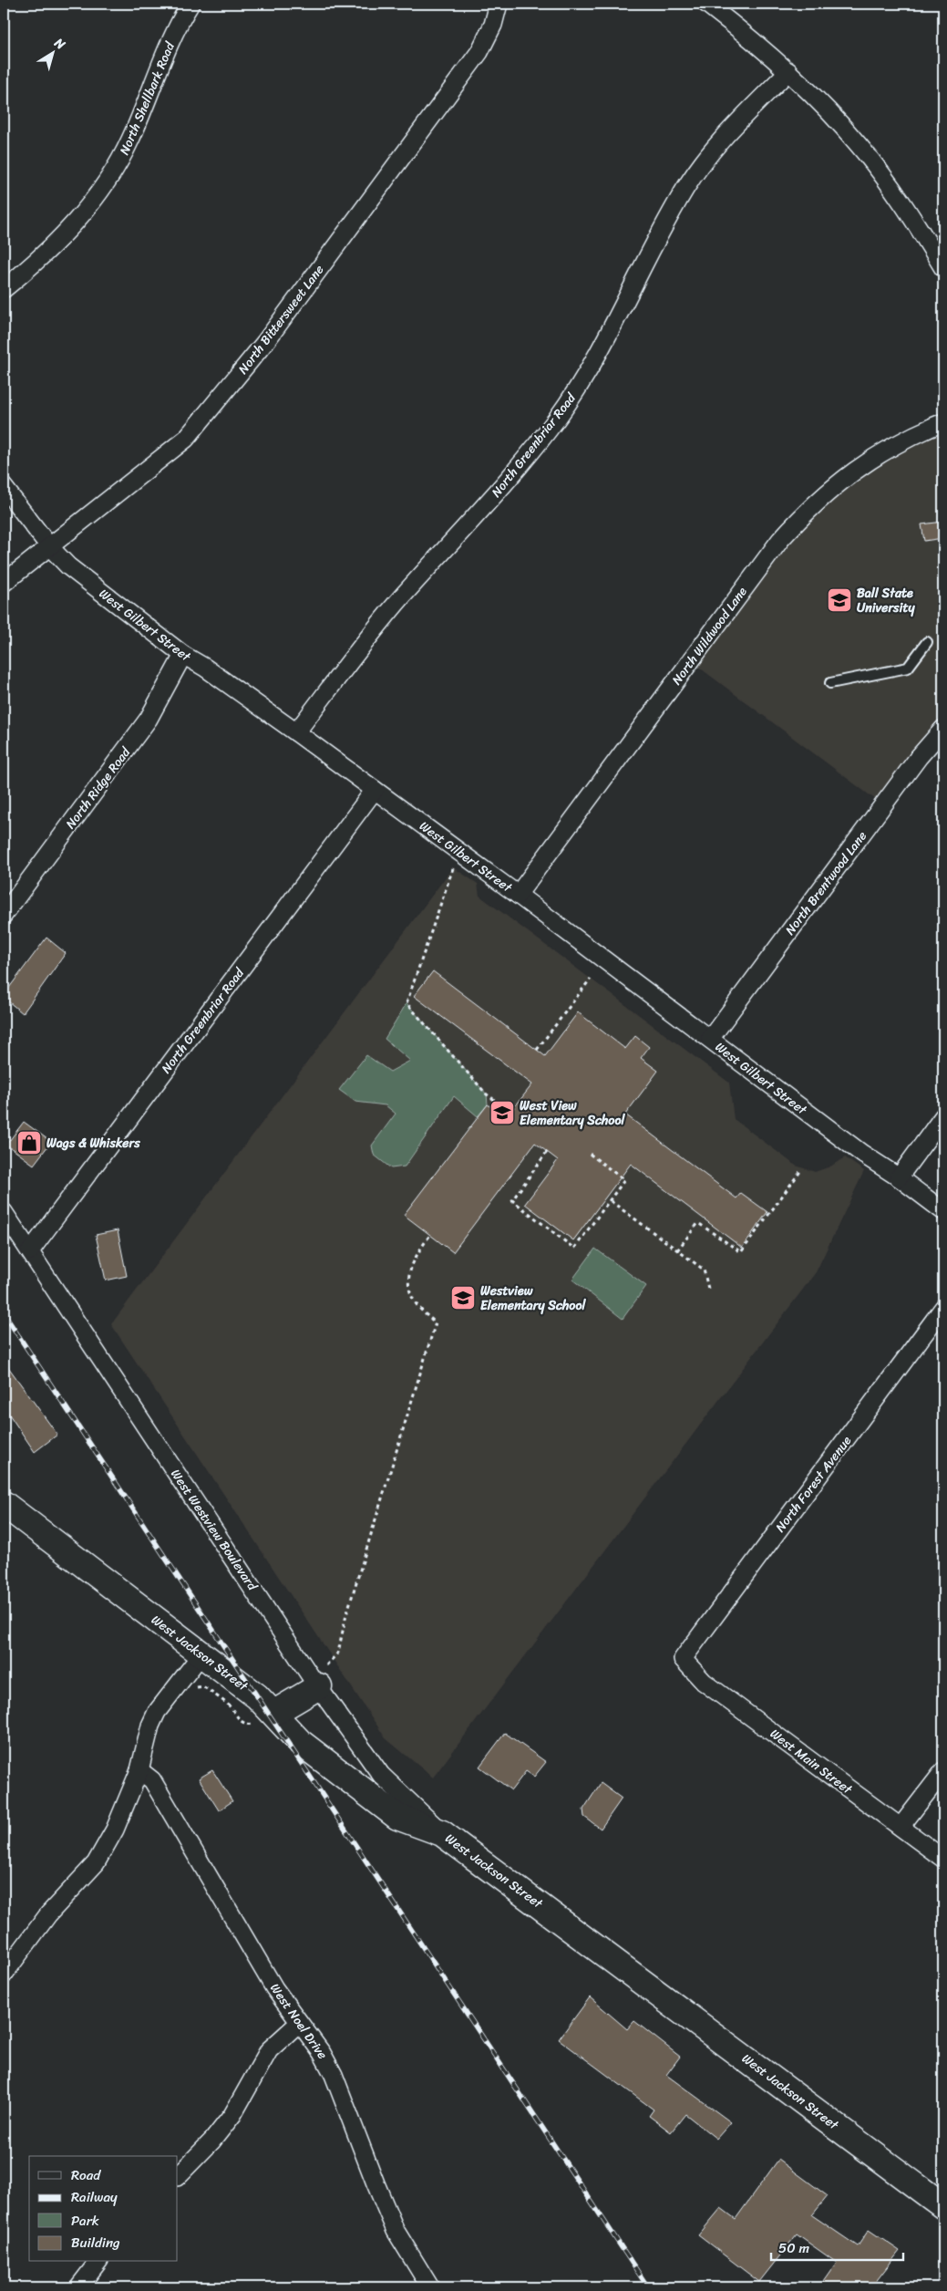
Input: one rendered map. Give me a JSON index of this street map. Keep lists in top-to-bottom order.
{
  "streets": {
    "main road": ["West Jackson Street"],
    "street": [
      "North Shellbark Road",
      "North Bittersweet Lane",
      "North Greenbriar Road",
      "West Gilbert Street",
      "North Wildwood Lane",
      "North Ridge Road",
      "North Brentwood Lane",
      "North Forest Avenue",
      "West Westview Boulevard",
      "West Main Street",
      "West Noel Drive"
    ]
  },
  "crossings": [
    ["North Bittersweet Lane", "West Gilbert Street"],
    ["North Greenbriar Road", "West Gilbert Street"],
    ["North Greenbriar Road", "West Westview Boulevard"],
    ["West Gilbert Street", "North Wildwood Lane"],
    ["West Gilbert Street", "North Ridge Road"],
    ["West Gilbert Street", "North Brentwood Lane"],
    ["North Forest Avenue", "West Main Street"],
    ["West Westview Boulevard", "West Jackson Street"]
  ],
  "places": {
    "school or university": ["Ball State University", "West View Elementary School", "Westview Elementary School"],
    "shop": ["Wags & Whiskers"]
  },
  "legend": [
    "Road",
    "Railway",
    "Park",
    "Building"
  ],
  "scale_bar": "50 m",
  "north": "top right"
}
